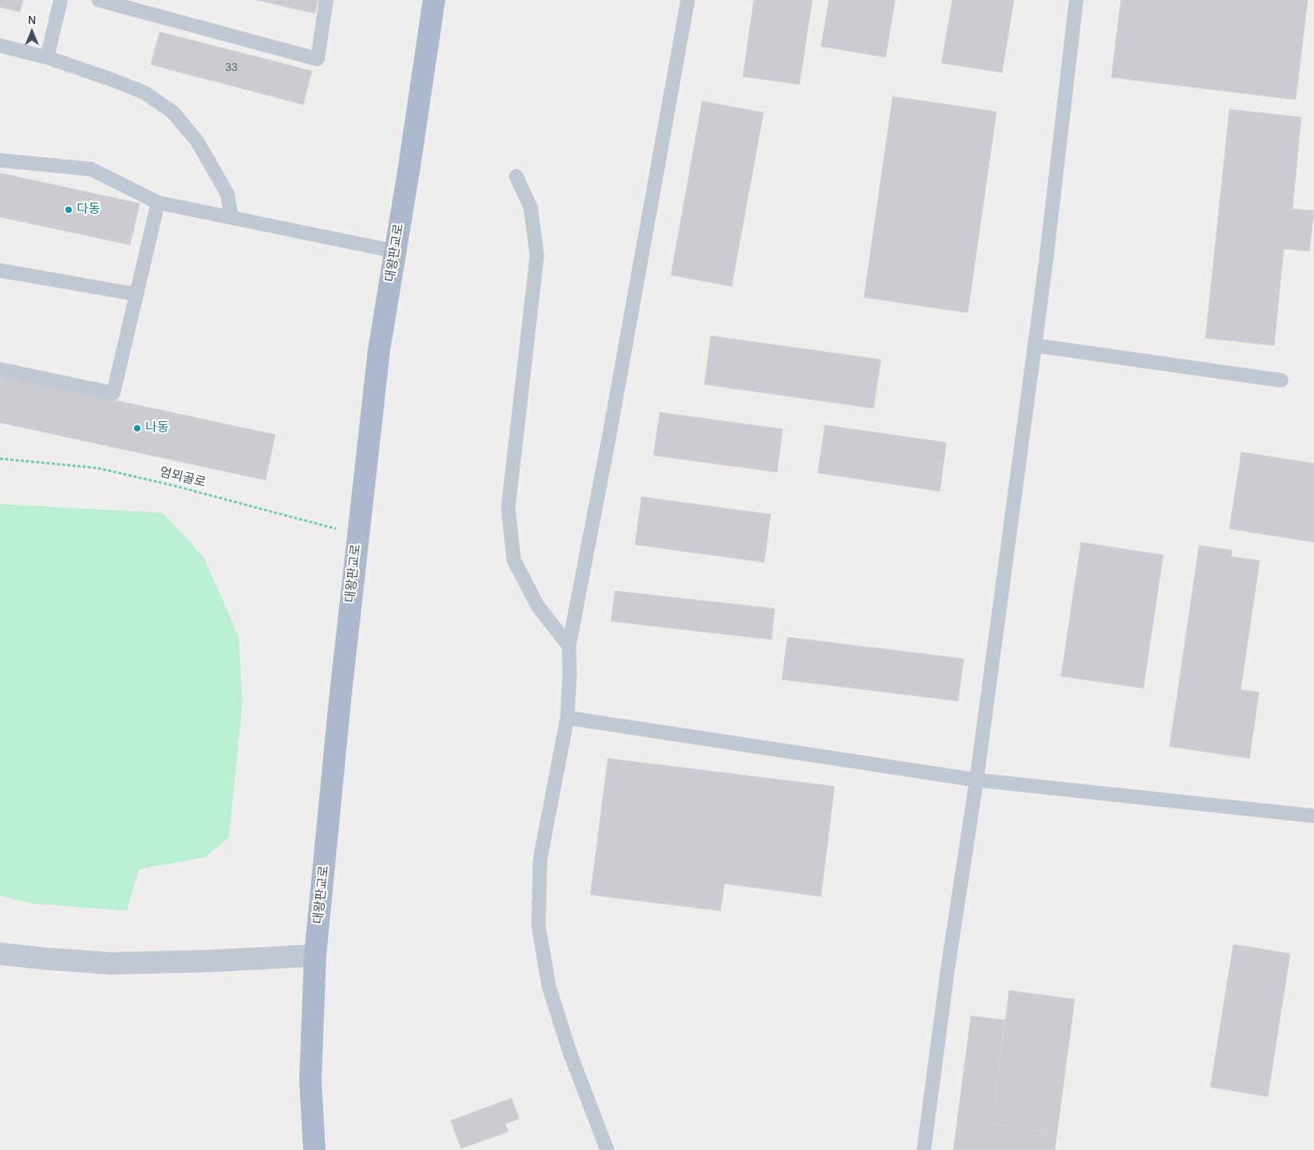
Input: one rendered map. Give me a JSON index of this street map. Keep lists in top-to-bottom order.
{
  "streets": {
    "main road": ["대왕판교로"],
    "path": ["엄뫼골로"]
  },
  "crossings": [
    ["대왕판교로", "엄뫼골로"]
  ],
  "places": ["다동", "나동"],
  "house_numbers": ["33"],
  "north": "top"
}
